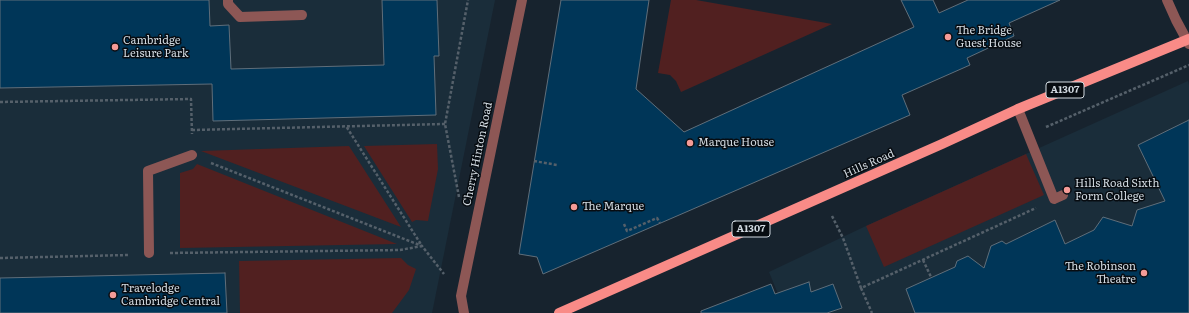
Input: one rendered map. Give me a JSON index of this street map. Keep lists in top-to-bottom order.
{
  "streets": {
    "main road": ["A1307", "Hills Road"],
    "street": ["Cherry Hinton Road"]
  },
  "places": [
    "The Bridge Guest House",
    "Cambridge Leisure Park",
    "Marque House",
    "Hills Road Sixth Form College",
    "The Marque",
    "The Robinson Theatre",
    "Travelodge Cambridge Central"
  ]
}
